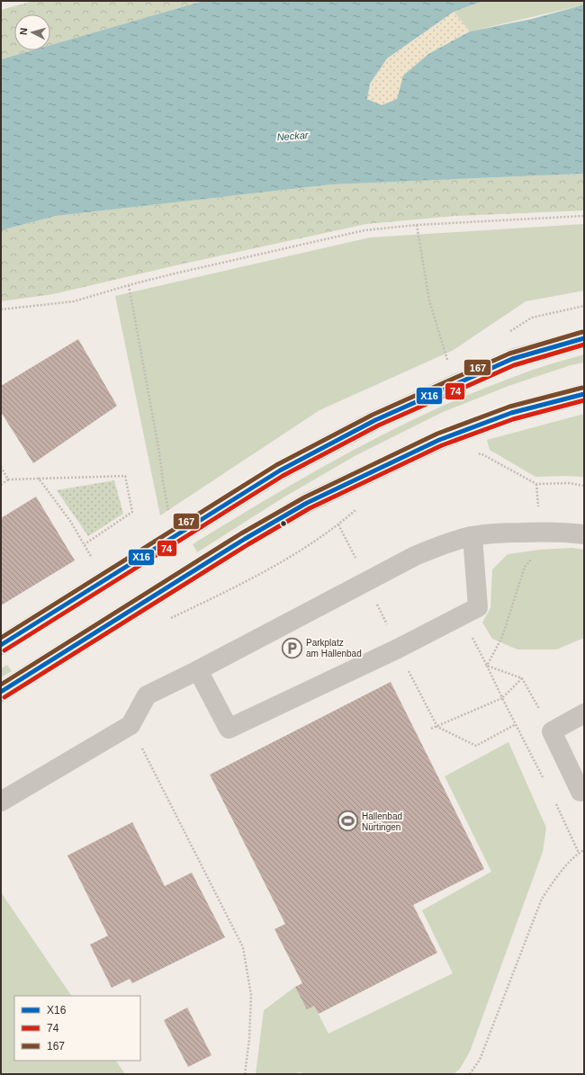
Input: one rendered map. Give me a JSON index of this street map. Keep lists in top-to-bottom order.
{
  "water": ["Neckar"],
  "places": {
    "parking": ["Parkplatz am Hallenbad"],
    "sports": ["Hallenbad Nürtingen"]
  },
  "lines": ["transit line 167", "transit line X16", "transit line 74"],
  "legend": ["X16", "74", "167"],
  "north": "left"
}
